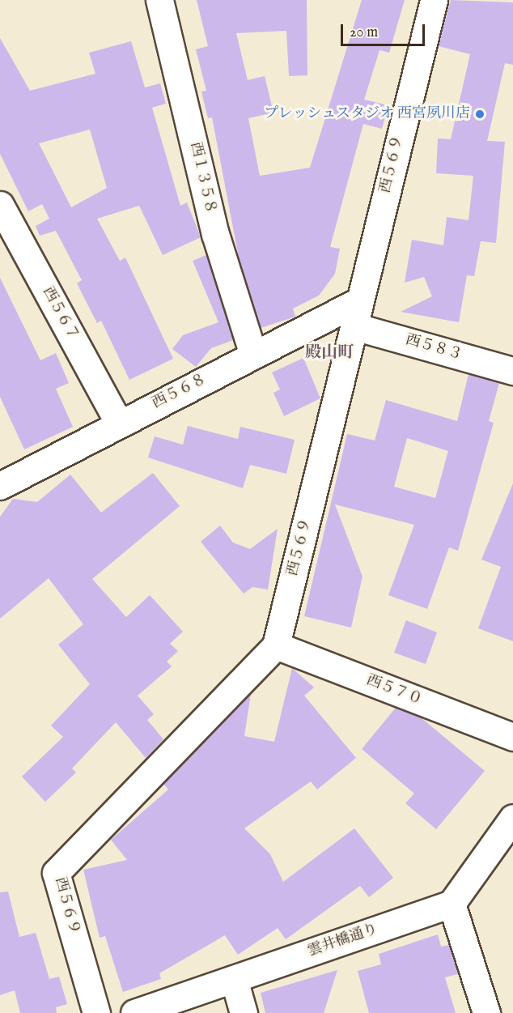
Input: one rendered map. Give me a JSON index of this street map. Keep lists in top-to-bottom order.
{
  "streets": {
    "street": [
      "西５６９",
      "西１３５８",
      "西５６７",
      "西５８３",
      "西５６８",
      "西５７０",
      "雲井橋通り"
    ]
  },
  "crossings": [
    ["西５６９", "西５８３"],
    ["西５６９", "西５６８"],
    ["西５６９", "西５７０"],
    ["西１３５８", "西５６８"],
    ["西５６７", "西５６８"]
  ],
  "districts": ["殿山町"],
  "places": ["プレッシュスタジオ 西宮夙川店"],
  "scale_bar": "20 m"
}
